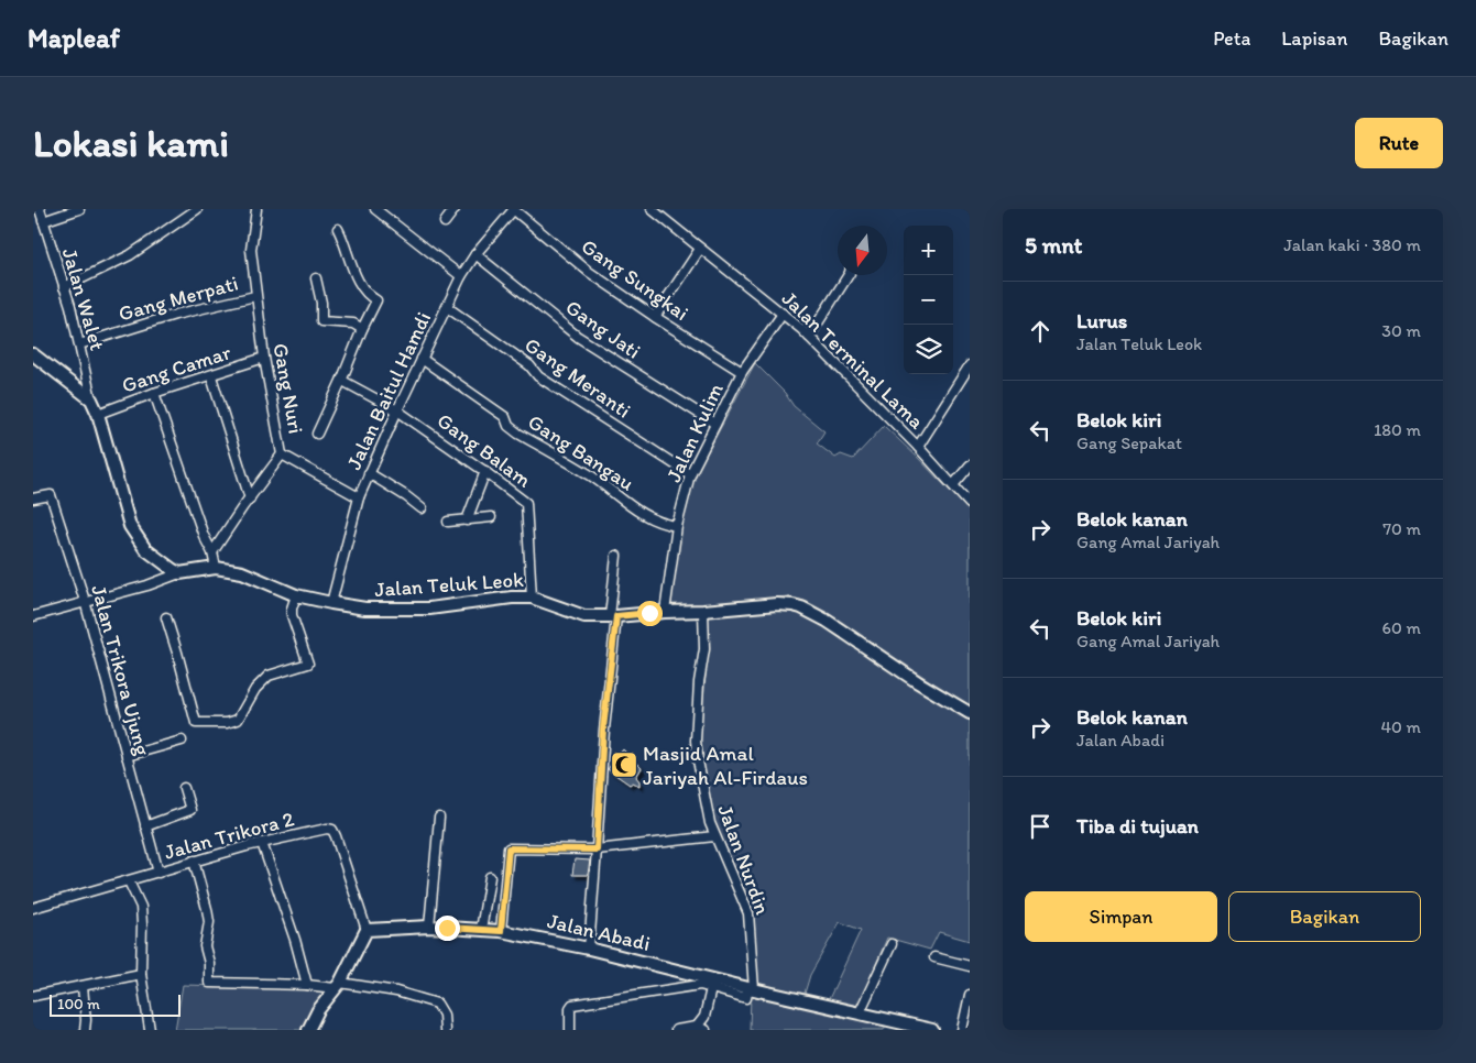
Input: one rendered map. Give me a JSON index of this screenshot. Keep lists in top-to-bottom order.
{
  "streets": {
    "street": [
      "Gang Sungkai",
      "Gang Merpati",
      "Jalan Walet",
      "Gang Jati",
      "Jalan Terminal Lama",
      "Gang Camar",
      "Gang Meranti",
      "Gang Nuri",
      "Jalan Baitul Hamdi",
      "Jalan Kulim",
      "Gang Balam",
      "Gang Bangau",
      "Jalan Teluk Leok",
      "Jalan Trikora Ujung",
      "Jalan Trikora 2",
      "Jalan Nurdin",
      "Jalan Abadi"
    ]
  },
  "crossings": [
    ["Gang Sungkai", "Jalan Baitul Hamdi"],
    ["Gang Sungkai", "Jalan Kulim"],
    ["Gang Merpati", "Jalan Walet"],
    ["Gang Merpati", "Gang Nuri"],
    ["Gang Jati", "Jalan Baitul Hamdi"],
    ["Gang Jati", "Jalan Kulim"],
    ["Jalan Terminal Lama", "Jalan Kulim"],
    ["Gang Camar", "Gang Nuri"],
    ["Gang Meranti", "Jalan Baitul Hamdi"],
    ["Gang Meranti", "Jalan Kulim"],
    ["Jalan Baitul Hamdi", "Gang Balam"],
    ["Jalan Baitul Hamdi", "Gang Bangau"],
    ["Jalan Baitul Hamdi", "Jalan Teluk Leok"],
    ["Jalan Kulim", "Gang Bangau"],
    ["Jalan Kulim", "Jalan Teluk Leok"],
    ["Gang Balam", "Jalan Teluk Leok"],
    ["Jalan Teluk Leok", "Jalan Nurdin"],
    ["Jalan Trikora Ujung", "Jalan Trikora 2"],
    ["Jalan Trikora 2", "Jalan Abadi"],
    ["Jalan Nurdin", "Jalan Abadi"]
  ],
  "places": {
    "mosque": ["Masjid Amal Jariyah Al-Firdaus"]
  },
  "scale_bar": "100 m",
  "north": "bottom",
  "page": {
    "header": "Mapleaf",
    "nav": ["Peta", "Lapisan", "Bagikan"],
    "buttons": [
      "Rute",
      ["Simpan", "Bagikan"]
    ],
    "title": "Lokasi kami",
    "heading": ["5 mnt", "Jalan kaki · 380 m"],
    "map_buttons": ["+", "−"],
    "list": [
      ["Lurus", "Jalan Teluk Leok", "30 m"],
      ["Belok kiri", "Gang Sepakat", "180 m"],
      ["Belok kanan", "Gang Amal Jariyah", "70 m"],
      ["Belok kiri", "Gang Amal Jariyah", "60 m"],
      ["Belok kanan", "Jalan Abadi", "40 m"],
      "Tiba di tujuan"
    ],
    "scale": "100 m"
  }
}
